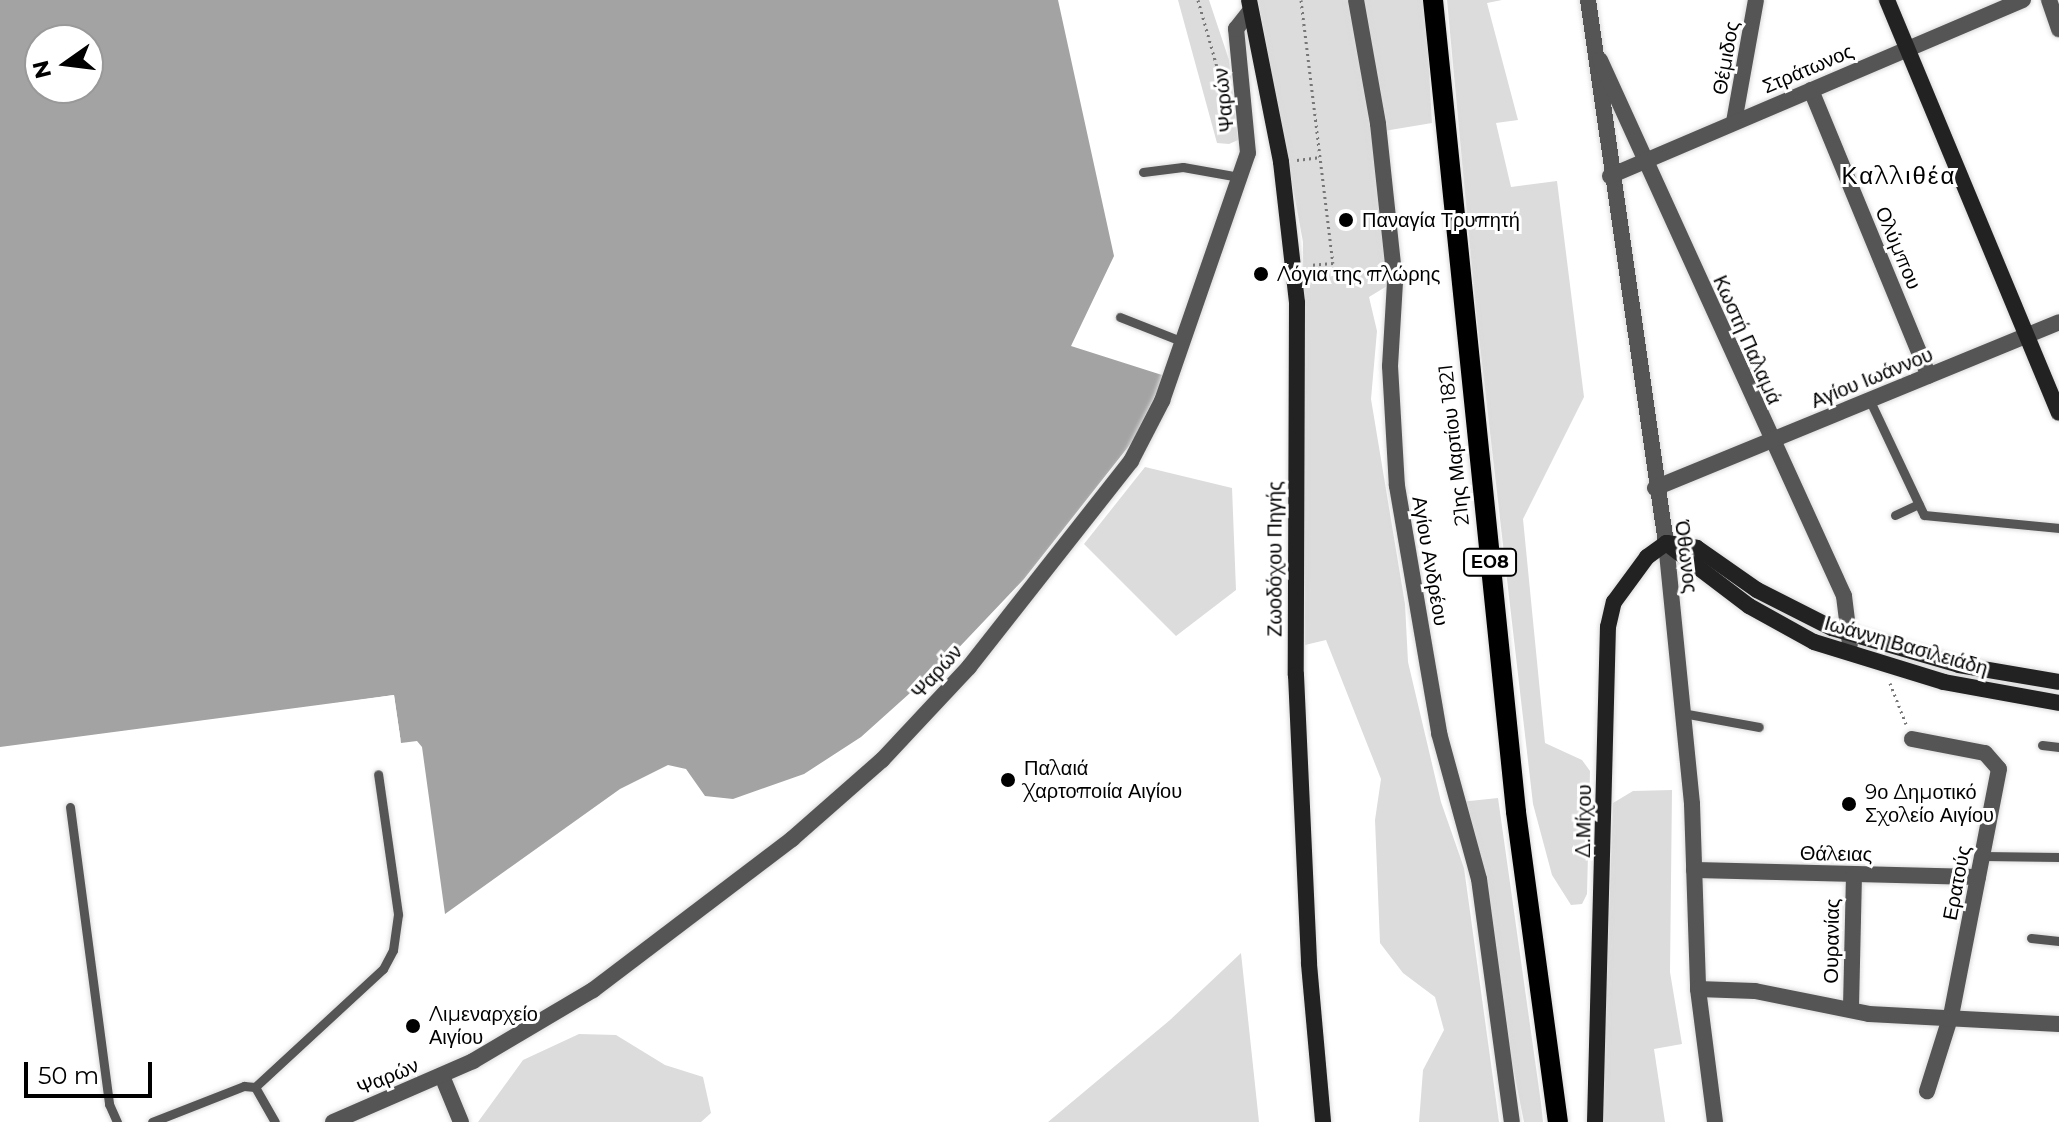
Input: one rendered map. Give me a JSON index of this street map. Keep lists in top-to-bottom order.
{
  "streets": {
    "main road": ["21ης Μαρτίου 1821", "ΕΟ8"],
    "street": [
      "Θέμιδος",
      "Στράτωνος",
      "Ψαρών",
      "Ολύμπου",
      "Κωστή Παλαμά",
      "Αγίου Ιωάννου",
      "Όθωνος",
      "Ζωοδόχου Πηγής",
      "Αγίου Ανδρέου",
      "Ιωάννη Βασιλειάδη",
      "Δ.Μίχου",
      "Θάλειας",
      "Ερατούς",
      "Ουρανίας"
    ]
  },
  "crossings": [
    ["Θέμιδος", "Στράτωνος"],
    ["Στράτωνος", "Ολύμπου"],
    ["Στράτωνος", "Κωστή Παλαμά"],
    ["Στράτωνος", "Όθωνος"],
    ["Ψαρών", "Ζωοδόχου Πηγής"],
    ["Ολύμπου", "Αγίου Ιωάννου"],
    ["Κωστή Παλαμά", "Αγίου Ιωάννου"],
    ["Κωστή Παλαμά", "Όθωνος"],
    ["Κωστή Παλαμά", "Ιωάννη Βασιλειάδη"],
    ["Αγίου Ιωάννου", "Όθωνος"],
    ["Όθωνος", "Ιωάννη Βασιλειάδη"],
    ["Όθωνος", "Δ.Μίχου"],
    ["Όθωνος", "Θάλειας"],
    ["Ιωάννη Βασιλειάδη", "Δ.Μίχου"],
    ["Θάλειας", "Ερατούς"],
    ["Θάλειας", "Ουρανίας"]
  ],
  "districts": ["Καλλιθέα"],
  "places": [
    "Παναγία Τρυπητή",
    "Λόγια της πλώρης",
    "Παλαιά Χαρτοποιία Αιγίου",
    "9ο Δημοτικό Σχολείο Αιγίου",
    "Λιμεναρχείο Αιγίου"
  ],
  "scale_bar": "50 m",
  "north": "left"
}
